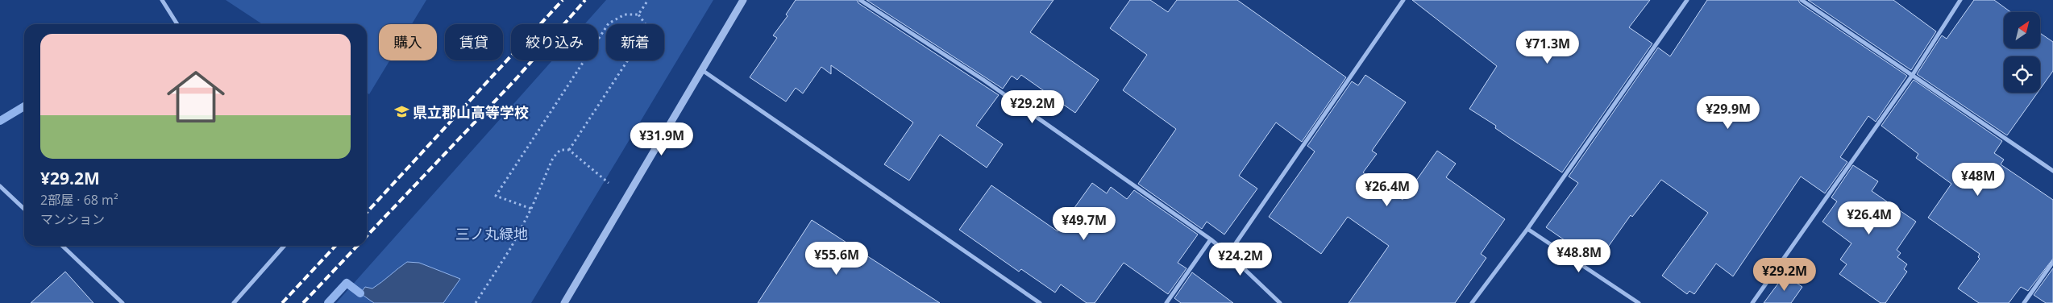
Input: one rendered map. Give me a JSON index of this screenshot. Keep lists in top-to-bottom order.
{
  "parks": ["三ノ丸緑地"],
  "places": {
    "school or university": ["県立郡山高等学校"]
  },
  "north": "top right",
  "page": {
    "chip": [
      "購入",
      "賃貸",
      "絞り込み",
      "新着"
    ],
    "list": [
      {
        "name": "¥29.2M",
        "note": "2部屋 · 68 m² · マンション"
      }
    ],
    "price": [
      "¥71.3M",
      "¥29.2M",
      "¥29.9M",
      "¥31.9M",
      "¥48M",
      "¥26.4M",
      "¥26.4M",
      "¥49.7M",
      "¥48.8M",
      "¥55.6M",
      "¥24.2M",
      "¥29.2M"
    ]
  }
}
